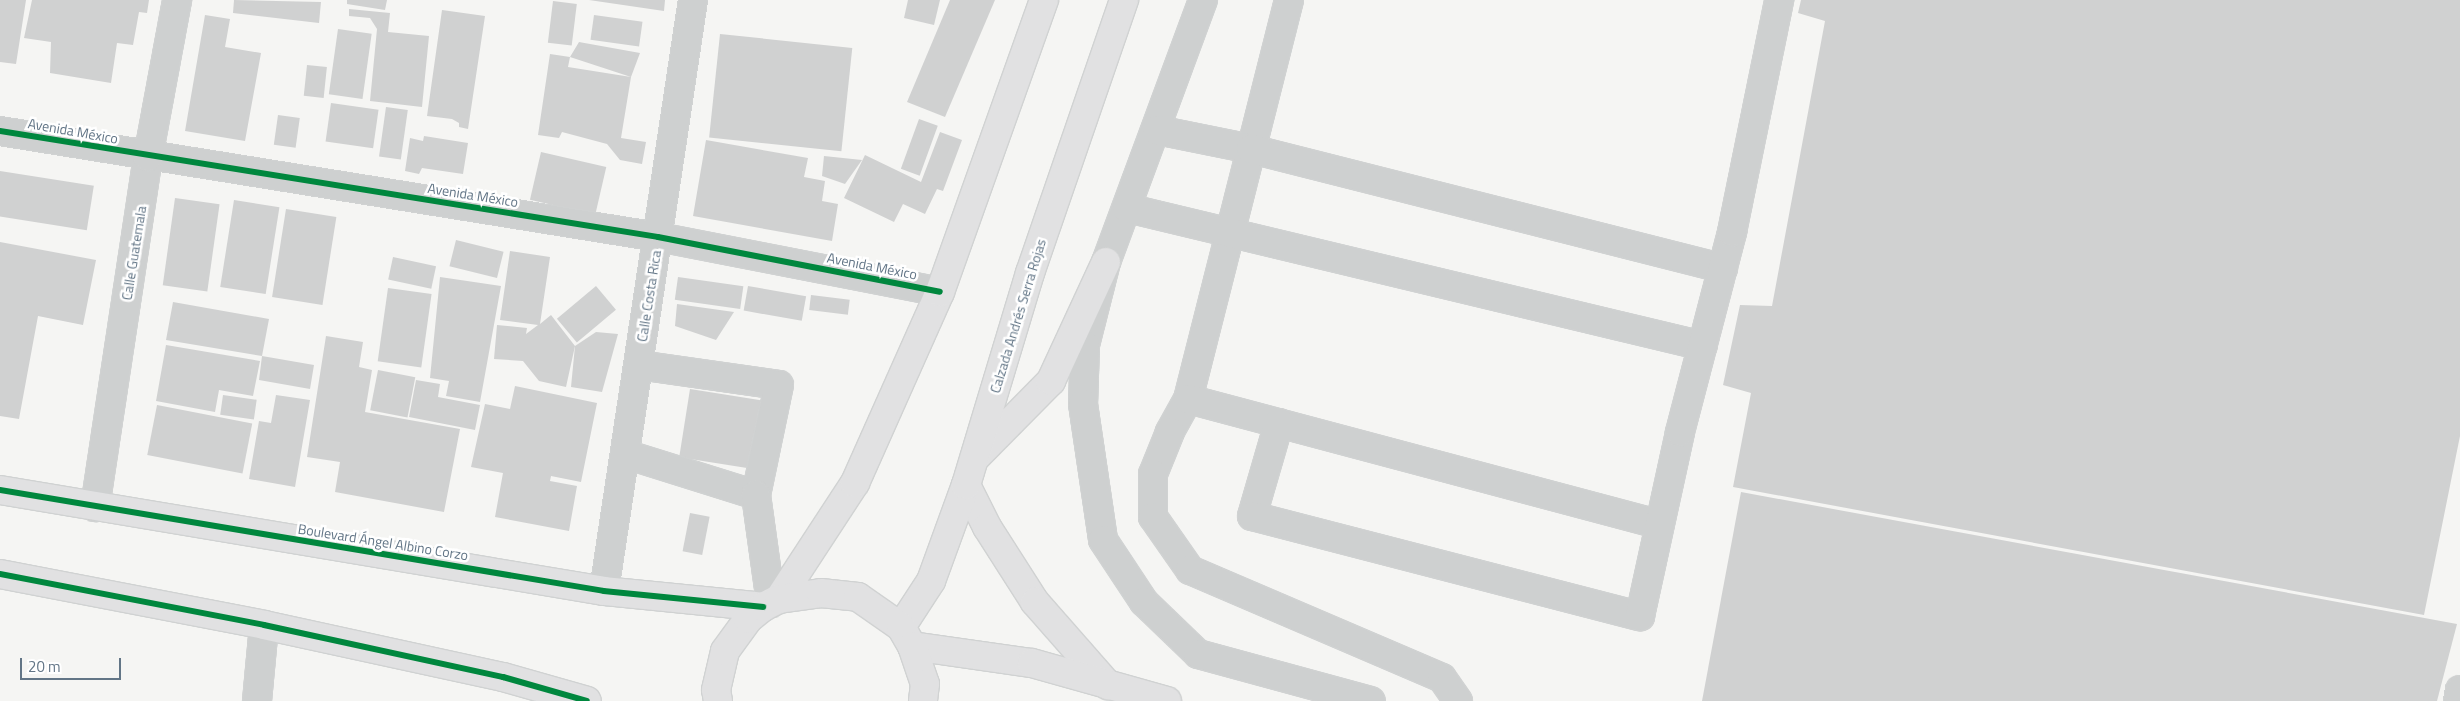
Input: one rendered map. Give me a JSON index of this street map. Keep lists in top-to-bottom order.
{
  "streets": {
    "main road": ["Calzada Andrés Serra Rojas", "Boulevard Ángel Albino Corzo"],
    "street": ["Avenida México", "Calle Guatemala", "Calle Costa Rica"]
  },
  "crossings": [
    ["Avenida México", "Calle Guatemala"],
    ["Avenida México", "Calle Costa Rica"],
    ["Calle Guatemala", "Boulevard Ángel Albino Corzo"],
    ["Calle Costa Rica", "Boulevard Ángel Albino Corzo"],
    ["Calzada Andrés Serra Rojas", "Boulevard Ángel Albino Corzo"]
  ],
  "scale_bar": "20 m"
}
